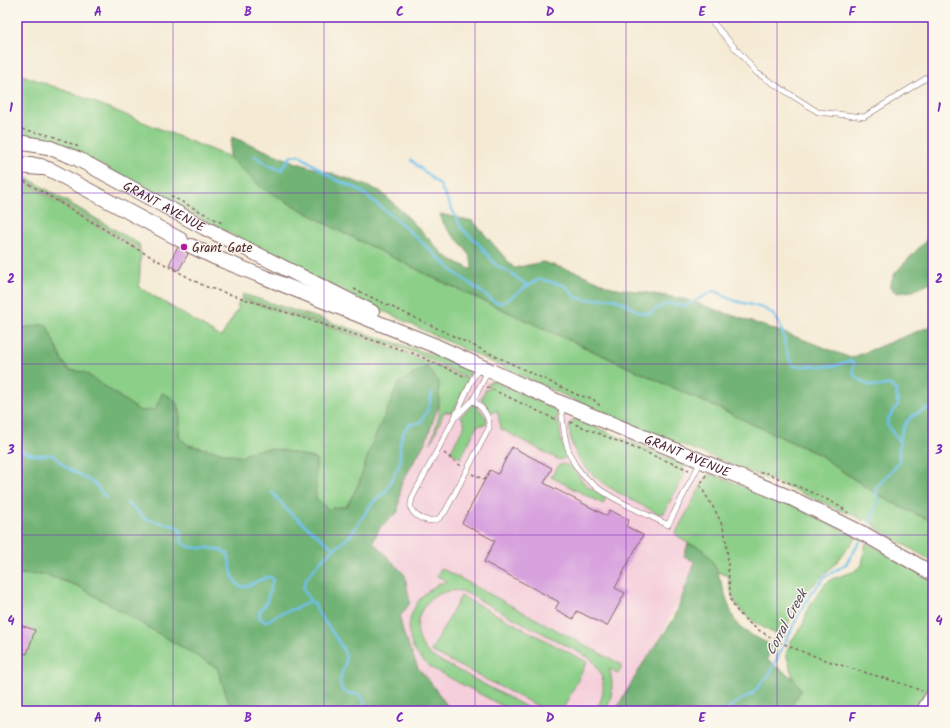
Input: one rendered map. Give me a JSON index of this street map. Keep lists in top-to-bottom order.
{
  "streets": {
    "main road": ["GRANT AVENUE"]
  },
  "water": ["Corral Creek"],
  "places": ["Grant Gate"],
  "grid": {
    "columns": [
      "A",
      "B",
      "C",
      "D",
      "E",
      "F"
    ],
    "rows": [
      "1",
      "2",
      "3",
      "4"
    ]
  }
}
